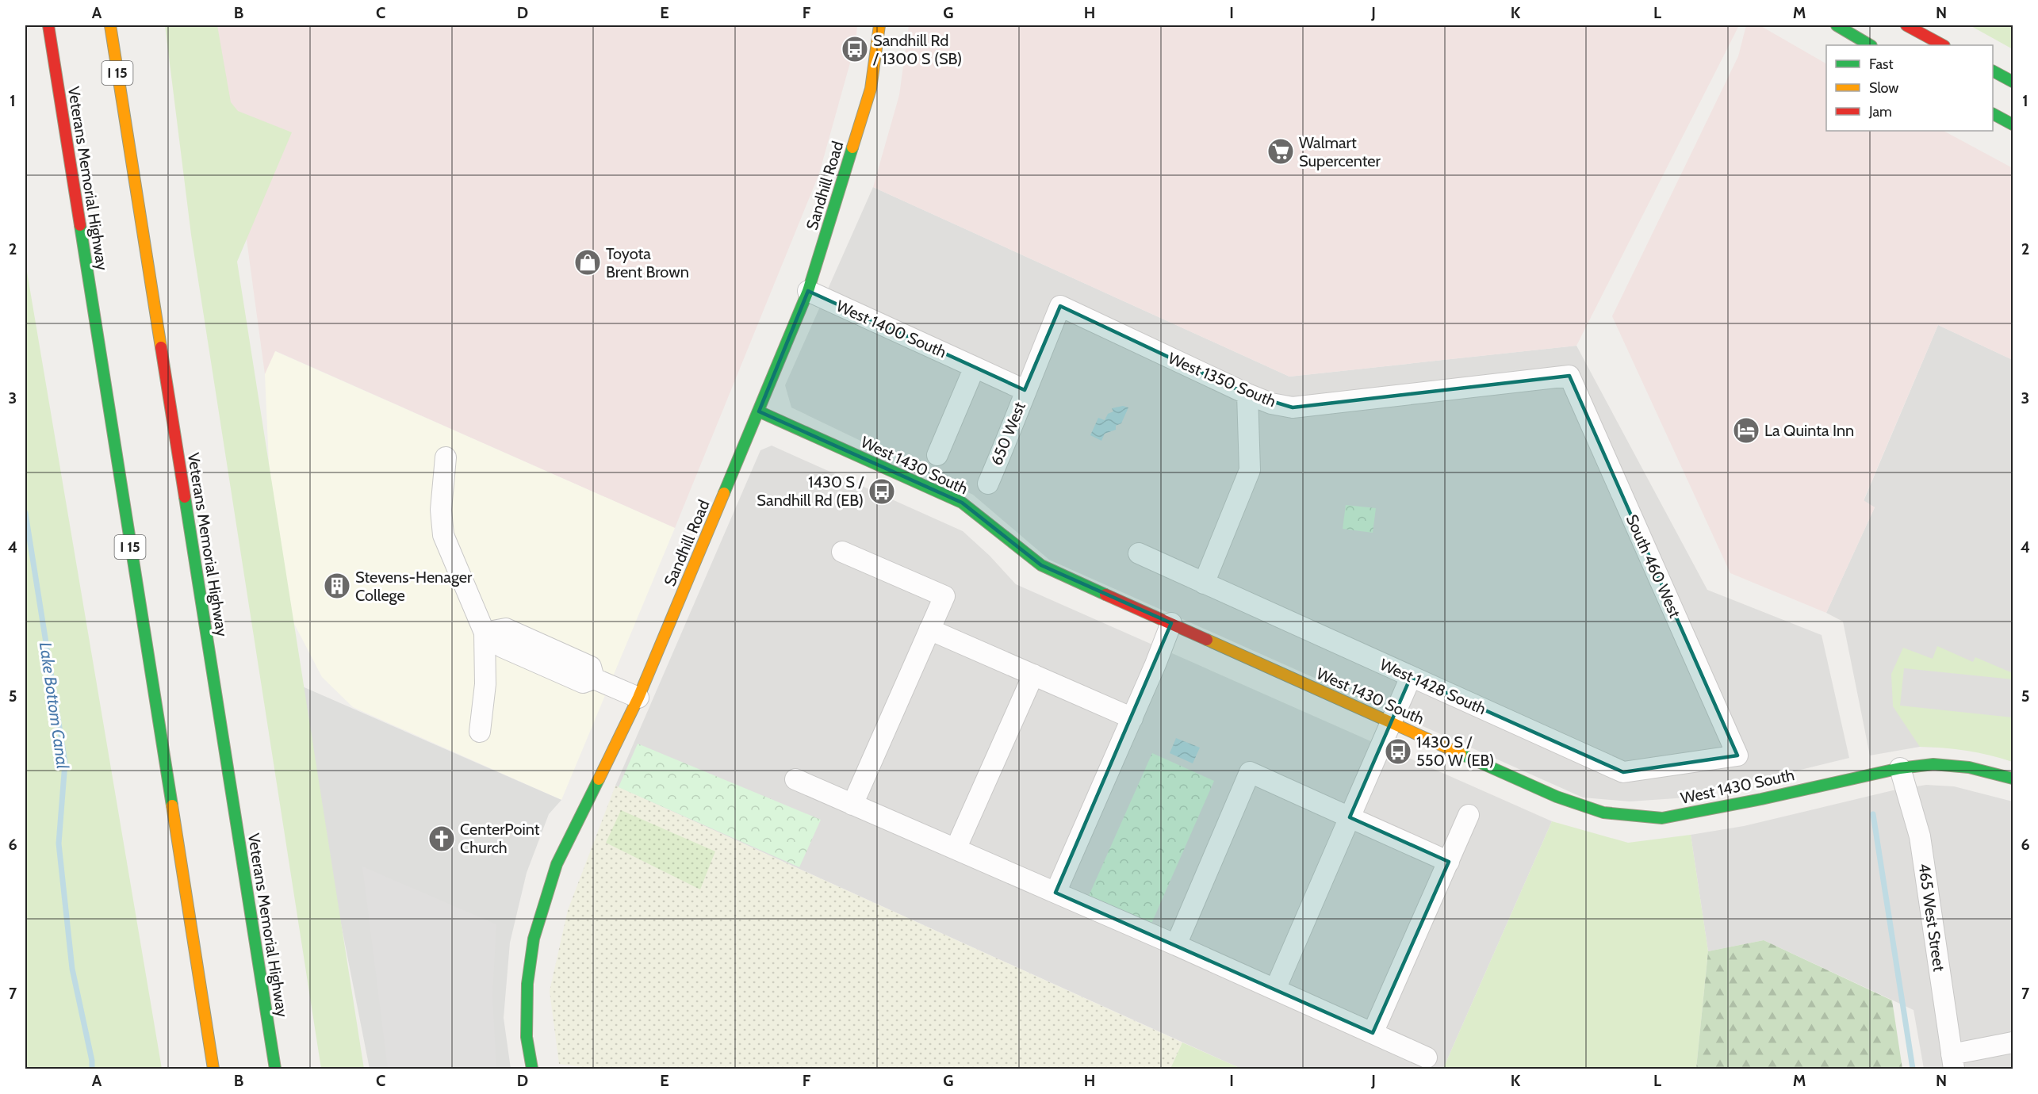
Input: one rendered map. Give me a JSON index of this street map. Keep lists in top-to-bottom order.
{
  "streets": {
    "main road": [
      "I 15",
      "Veterans Memorial Highway",
      "Sandhill Road",
      "West 1430 South"
    ],
    "street": [
      "West 1400 South",
      "West 1350 South",
      "650 West",
      "South 460 West",
      "West 1428 South",
      "465 West Street"
    ]
  },
  "crossings": [
    ["Sandhill Road", "West 1400 South"],
    ["Sandhill Road", "West 1430 South"],
    ["West 1400 South", "650 West"],
    ["West 1350 South", "650 West"],
    ["West 1350 South", "South 460 West"],
    ["West 1430 South", "465 West Street"],
    ["South 460 West", "West 1428 South"]
  ],
  "water": ["Lake Bottom Canal"],
  "places": {
    "bus stop": ["Sandhill Rd / 1300 S (SB)", "1430 S / Sandhill Rd (EB)", "1430 S / 550 W (EB)"],
    "supermarket": ["Walmart Supercenter"],
    "shop": ["Toyota Brent Brown"],
    "hotel": ["La Quinta Inn"],
    "building": ["Stevens-Henager College"],
    "church": ["CenterPoint Church"]
  },
  "legend": ["Fast", "Slow", "Jam"],
  "grid": {
    "columns": [
      "A",
      "B",
      "C",
      "D",
      "E",
      "F",
      "G",
      "H",
      "I",
      "J",
      "K",
      "L",
      "M",
      "N"
    ],
    "rows": [
      "1",
      "2",
      "3",
      "4",
      "5",
      "6",
      "7"
    ]
  }
}
